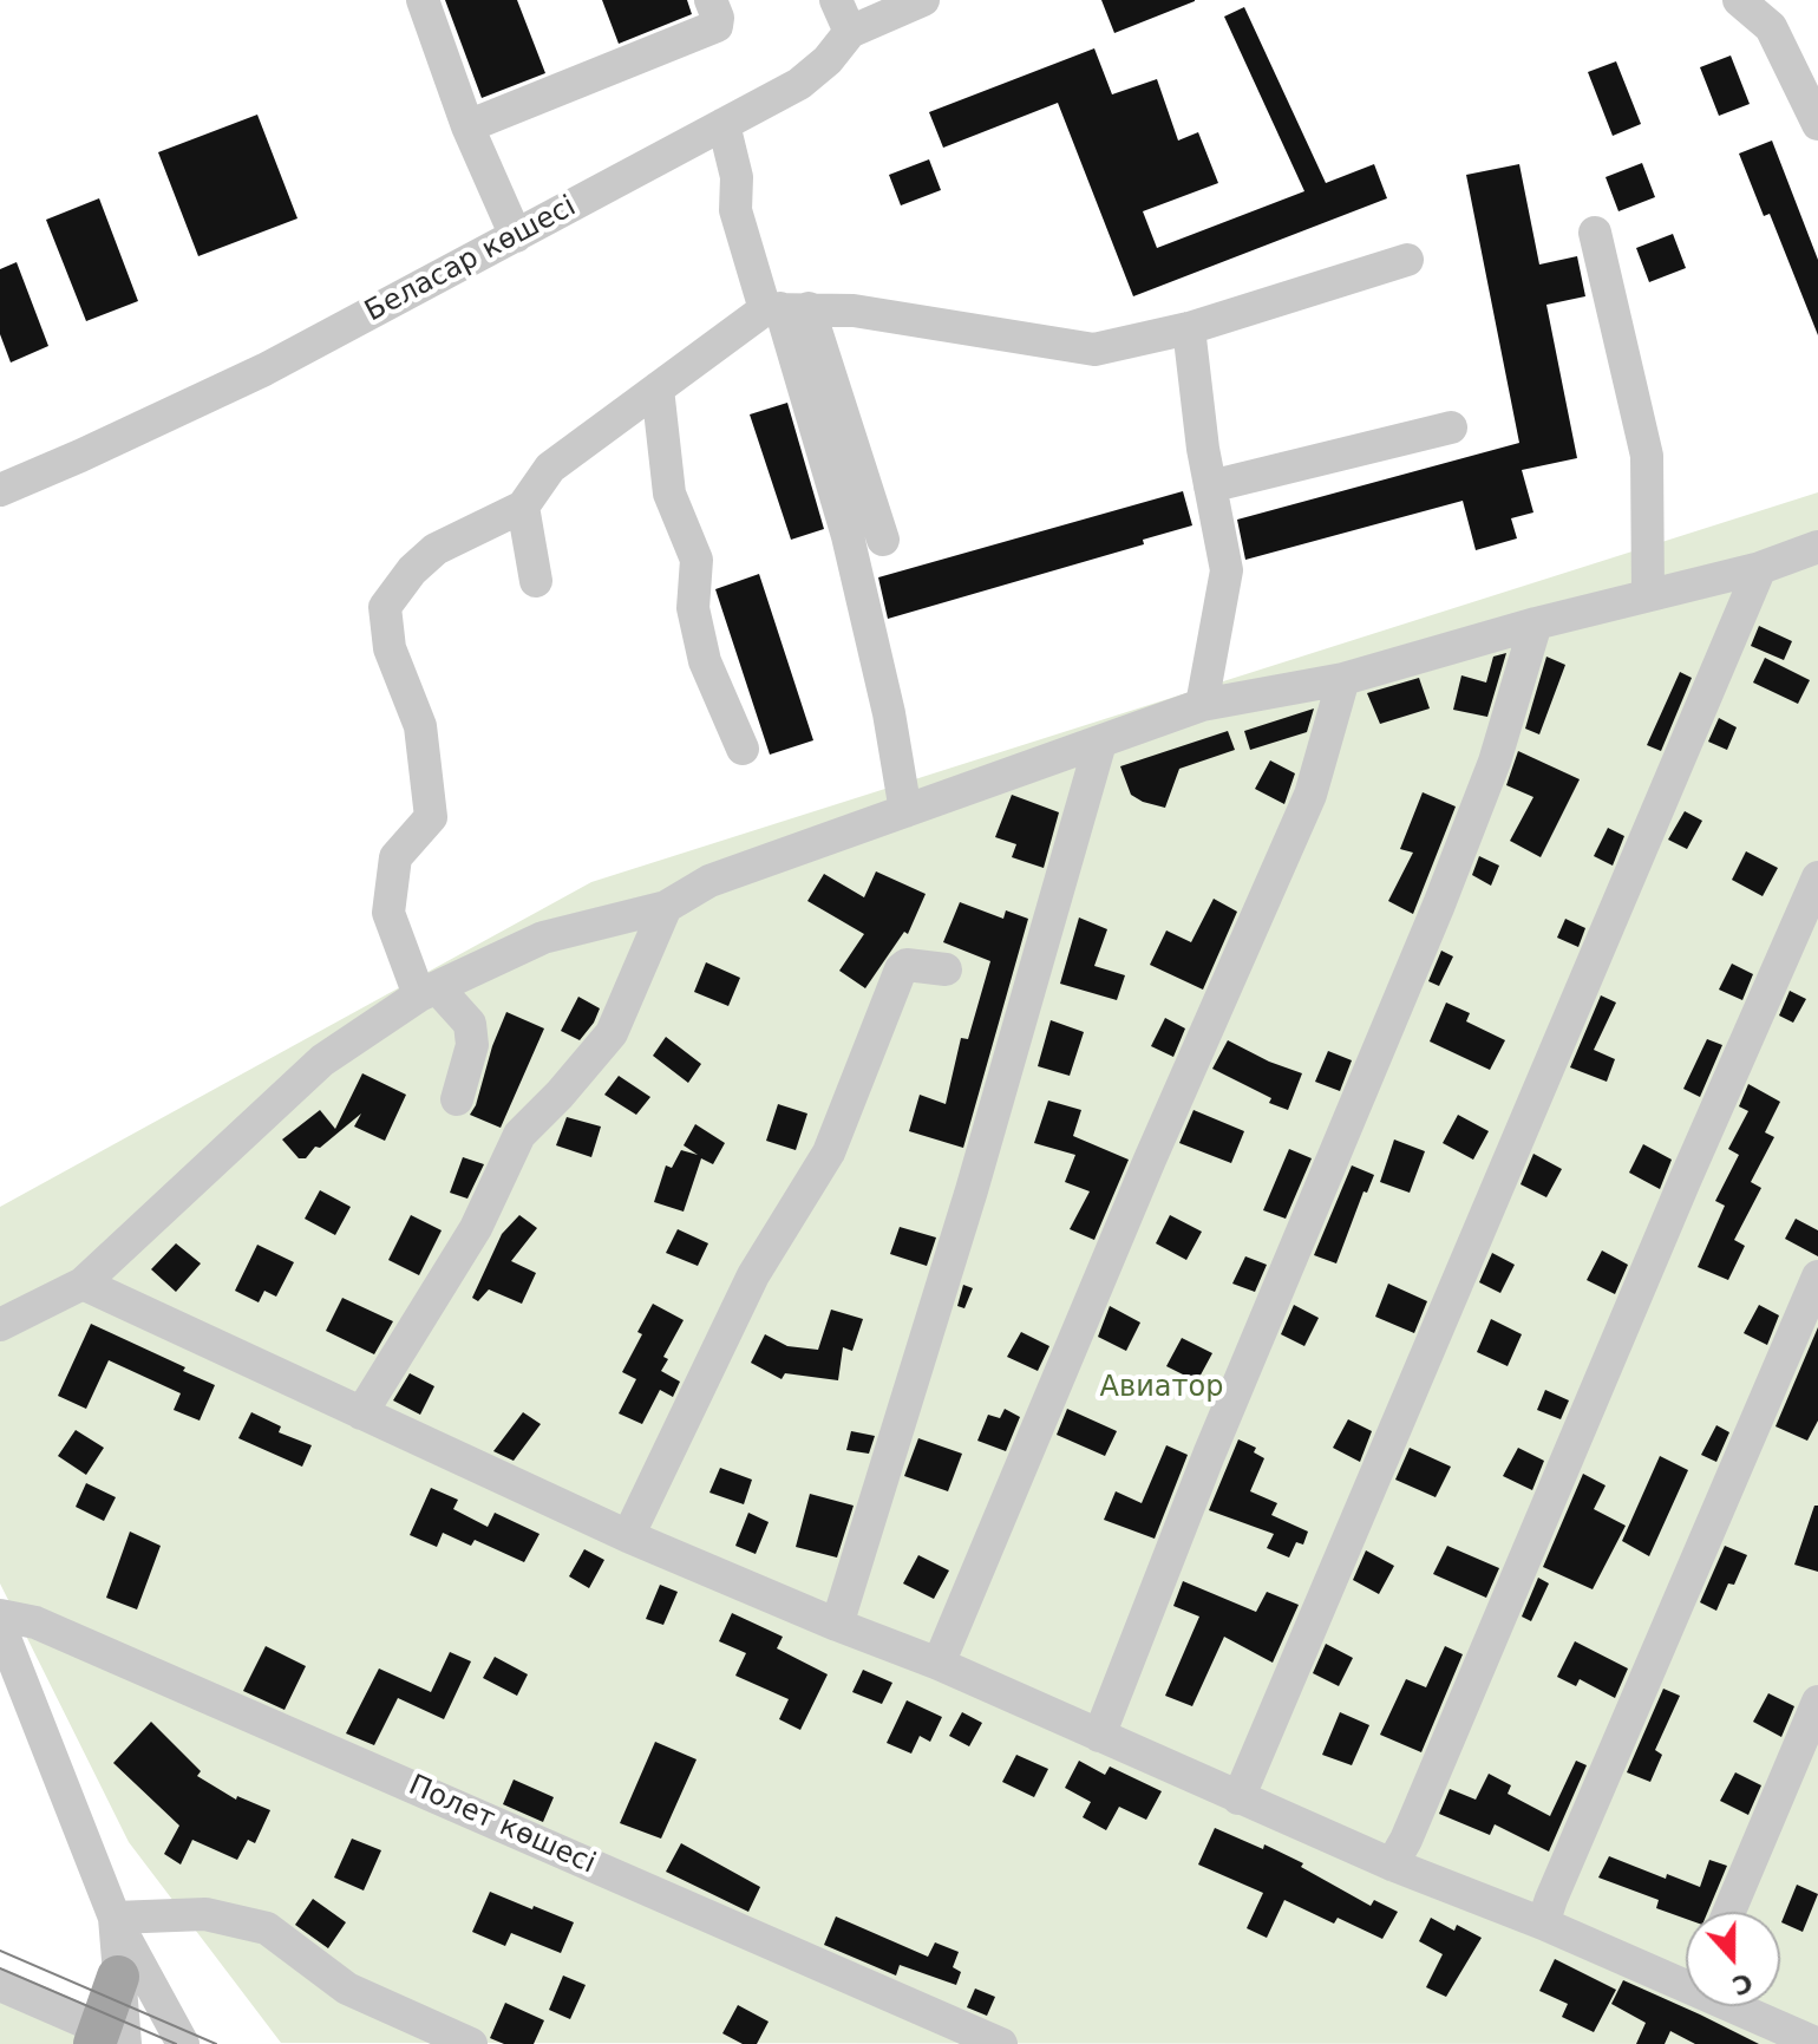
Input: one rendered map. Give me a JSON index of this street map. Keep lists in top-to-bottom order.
{
  "streets": {
    "street": ["Беласар көшесі", "Полет көшесі"]
  },
  "parks": ["Авиатор"],
  "north": "bottom"
}
